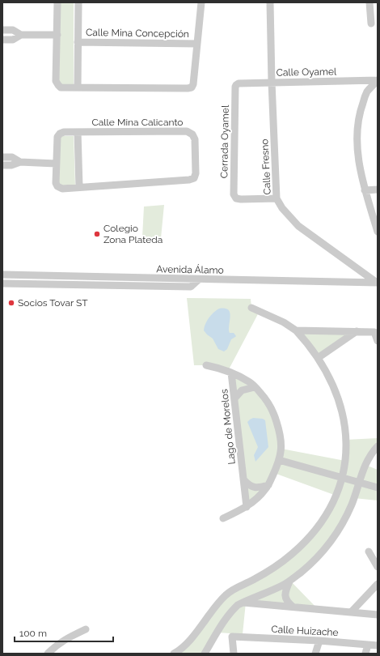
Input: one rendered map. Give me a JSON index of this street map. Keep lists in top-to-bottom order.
{
  "streets": {
    "street": [
      "Calle Mina Concepción",
      "Calle Oyamel",
      "Calle Mina Calicanto",
      "Cerrada Oyamel",
      "Calle Fresno",
      "Avenida Álamo",
      "Lago de Morelos",
      "Calle Huizache"
    ]
  },
  "crossings": [
    ["Calle Oyamel", "Cerrada Oyamel"],
    ["Calle Oyamel", "Calle Fresno"],
    ["Cerrada Oyamel", "Calle Fresno"],
    ["Calle Fresno", "Avenida Álamo"]
  ],
  "places": ["Colegio Zona Plateda", "Socios Tovar ST"],
  "scale_bar": "100 m"
}
